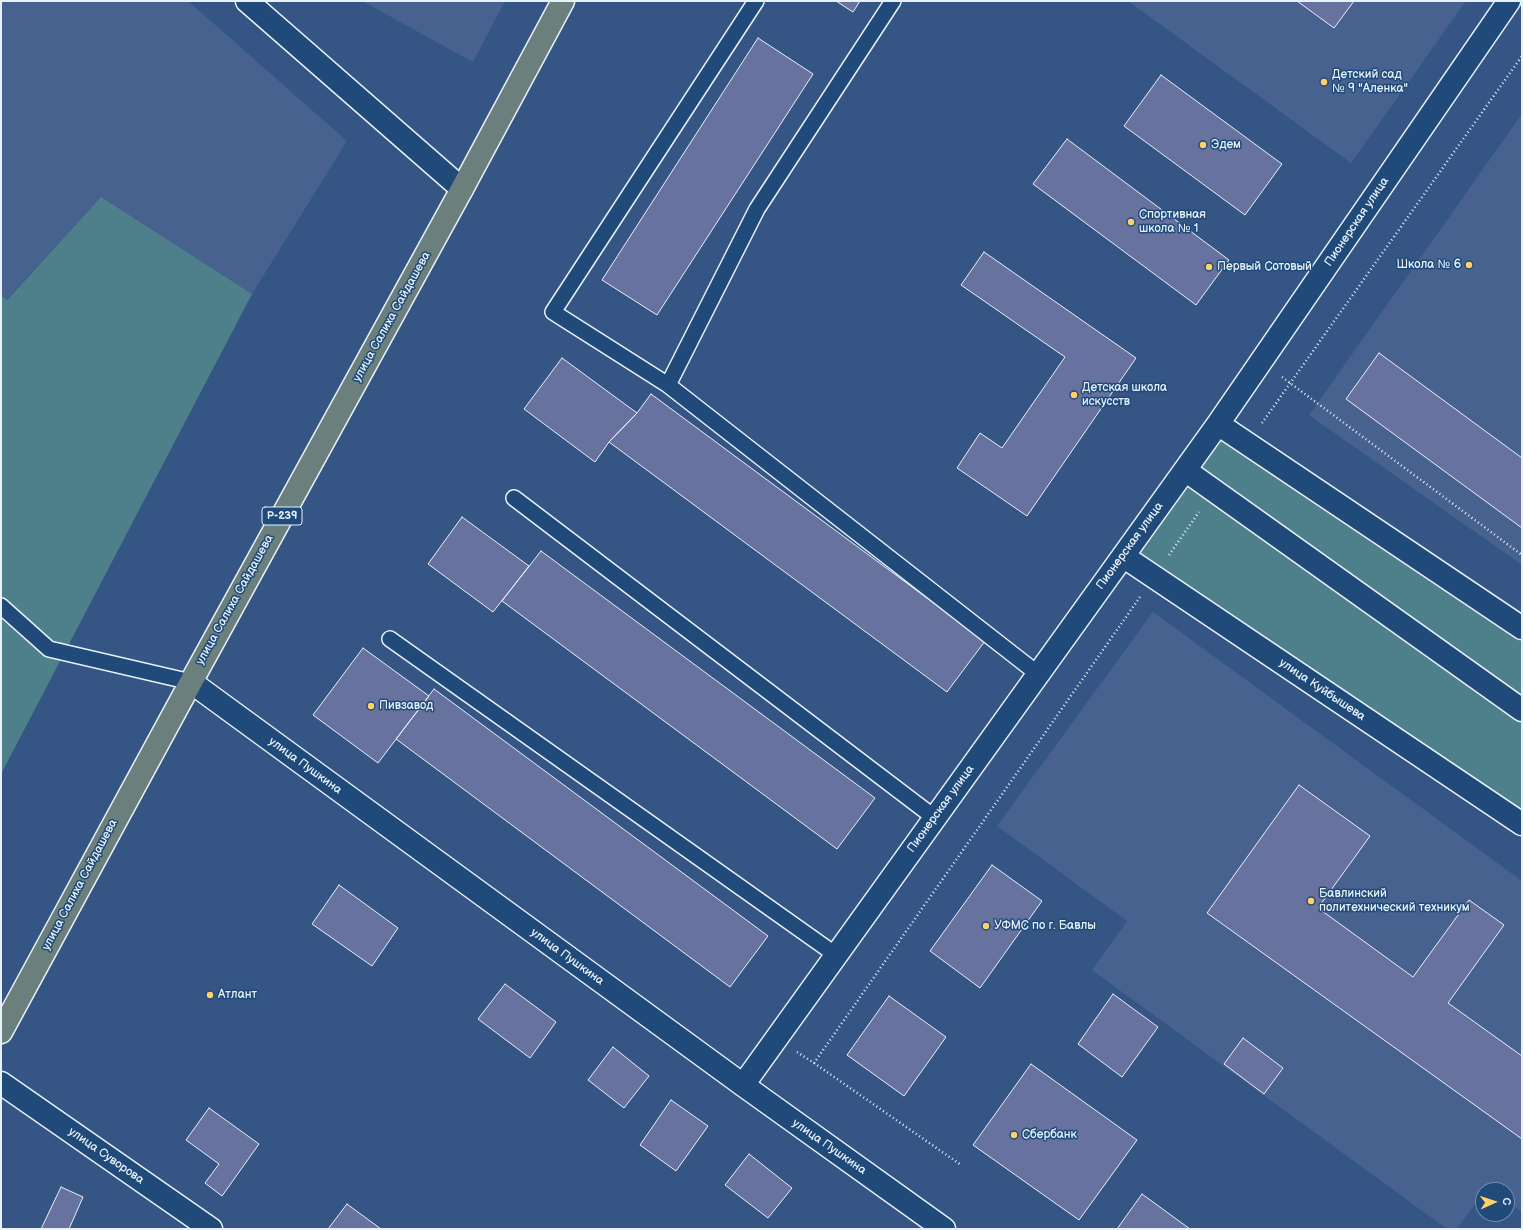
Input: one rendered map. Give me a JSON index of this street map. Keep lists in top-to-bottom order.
{
  "streets": {
    "highway": ["улица Салиха Сайдашева", "Р-239"],
    "street": [
      "Пионерская улица",
      "улица Куйбышева",
      "улица Пушкина",
      "улица Суворова"
    ]
  },
  "crossings": [
    ["Пионерская улица", "улица Куйбышева"],
    ["Пионерская улица", "улица Пушкина"],
    ["улица Салиха Сайдашева", "улица Пушкина"]
  ],
  "places": [
    "Детский сад № 9 \"Аленка\"",
    "Эдем",
    "Спортивная школа № 1",
    "Школа № 6",
    "Первый Сотовый",
    "Детская школа искусств",
    "Пивзавод",
    "Бавлинский политехнический техникум",
    "УФМС по г. Бавлы",
    "Атлант",
    "Сбербанк"
  ],
  "north": "right"
}
